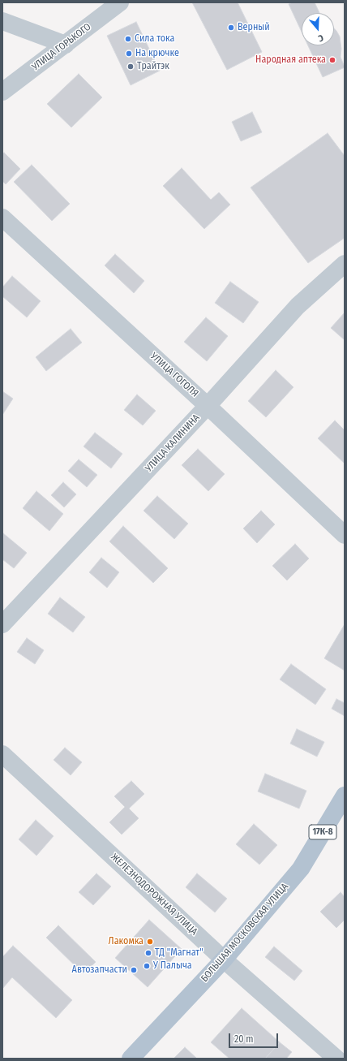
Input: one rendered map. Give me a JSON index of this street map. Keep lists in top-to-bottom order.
{
  "streets": {
    "main road": ["17К-8", "БОЛЬШАЯ МОСКОВСКАЯ УЛИЦА"],
    "street": [
      "УЛИЦА ГОРЬКОГО",
      "УЛИЦА ГОГОЛЯ",
      "УЛИЦА КАЛИНИНА",
      "ЖЕЛЕЗНОДОРОЖНАЯ УЛИЦА"
    ]
  },
  "crossings": [
    ["УЛИЦА ГОГОЛЯ", "УЛИЦА КАЛИНИНА"],
    ["ЖЕЛЕЗНОДОРОЖНАЯ УЛИЦА", "БОЛЬШАЯ МОСКОВСКАЯ УЛИЦА"]
  ],
  "places": [
    "Верный",
    "Сила тока",
    "На крючке",
    "Народная аптека",
    "Трайтэк",
    "Лакомка",
    "ТД \"Магнат\"",
    "У Палыча",
    "Автозапчасти"
  ],
  "scale_bar": "20 m",
  "north": "bottom"
}
